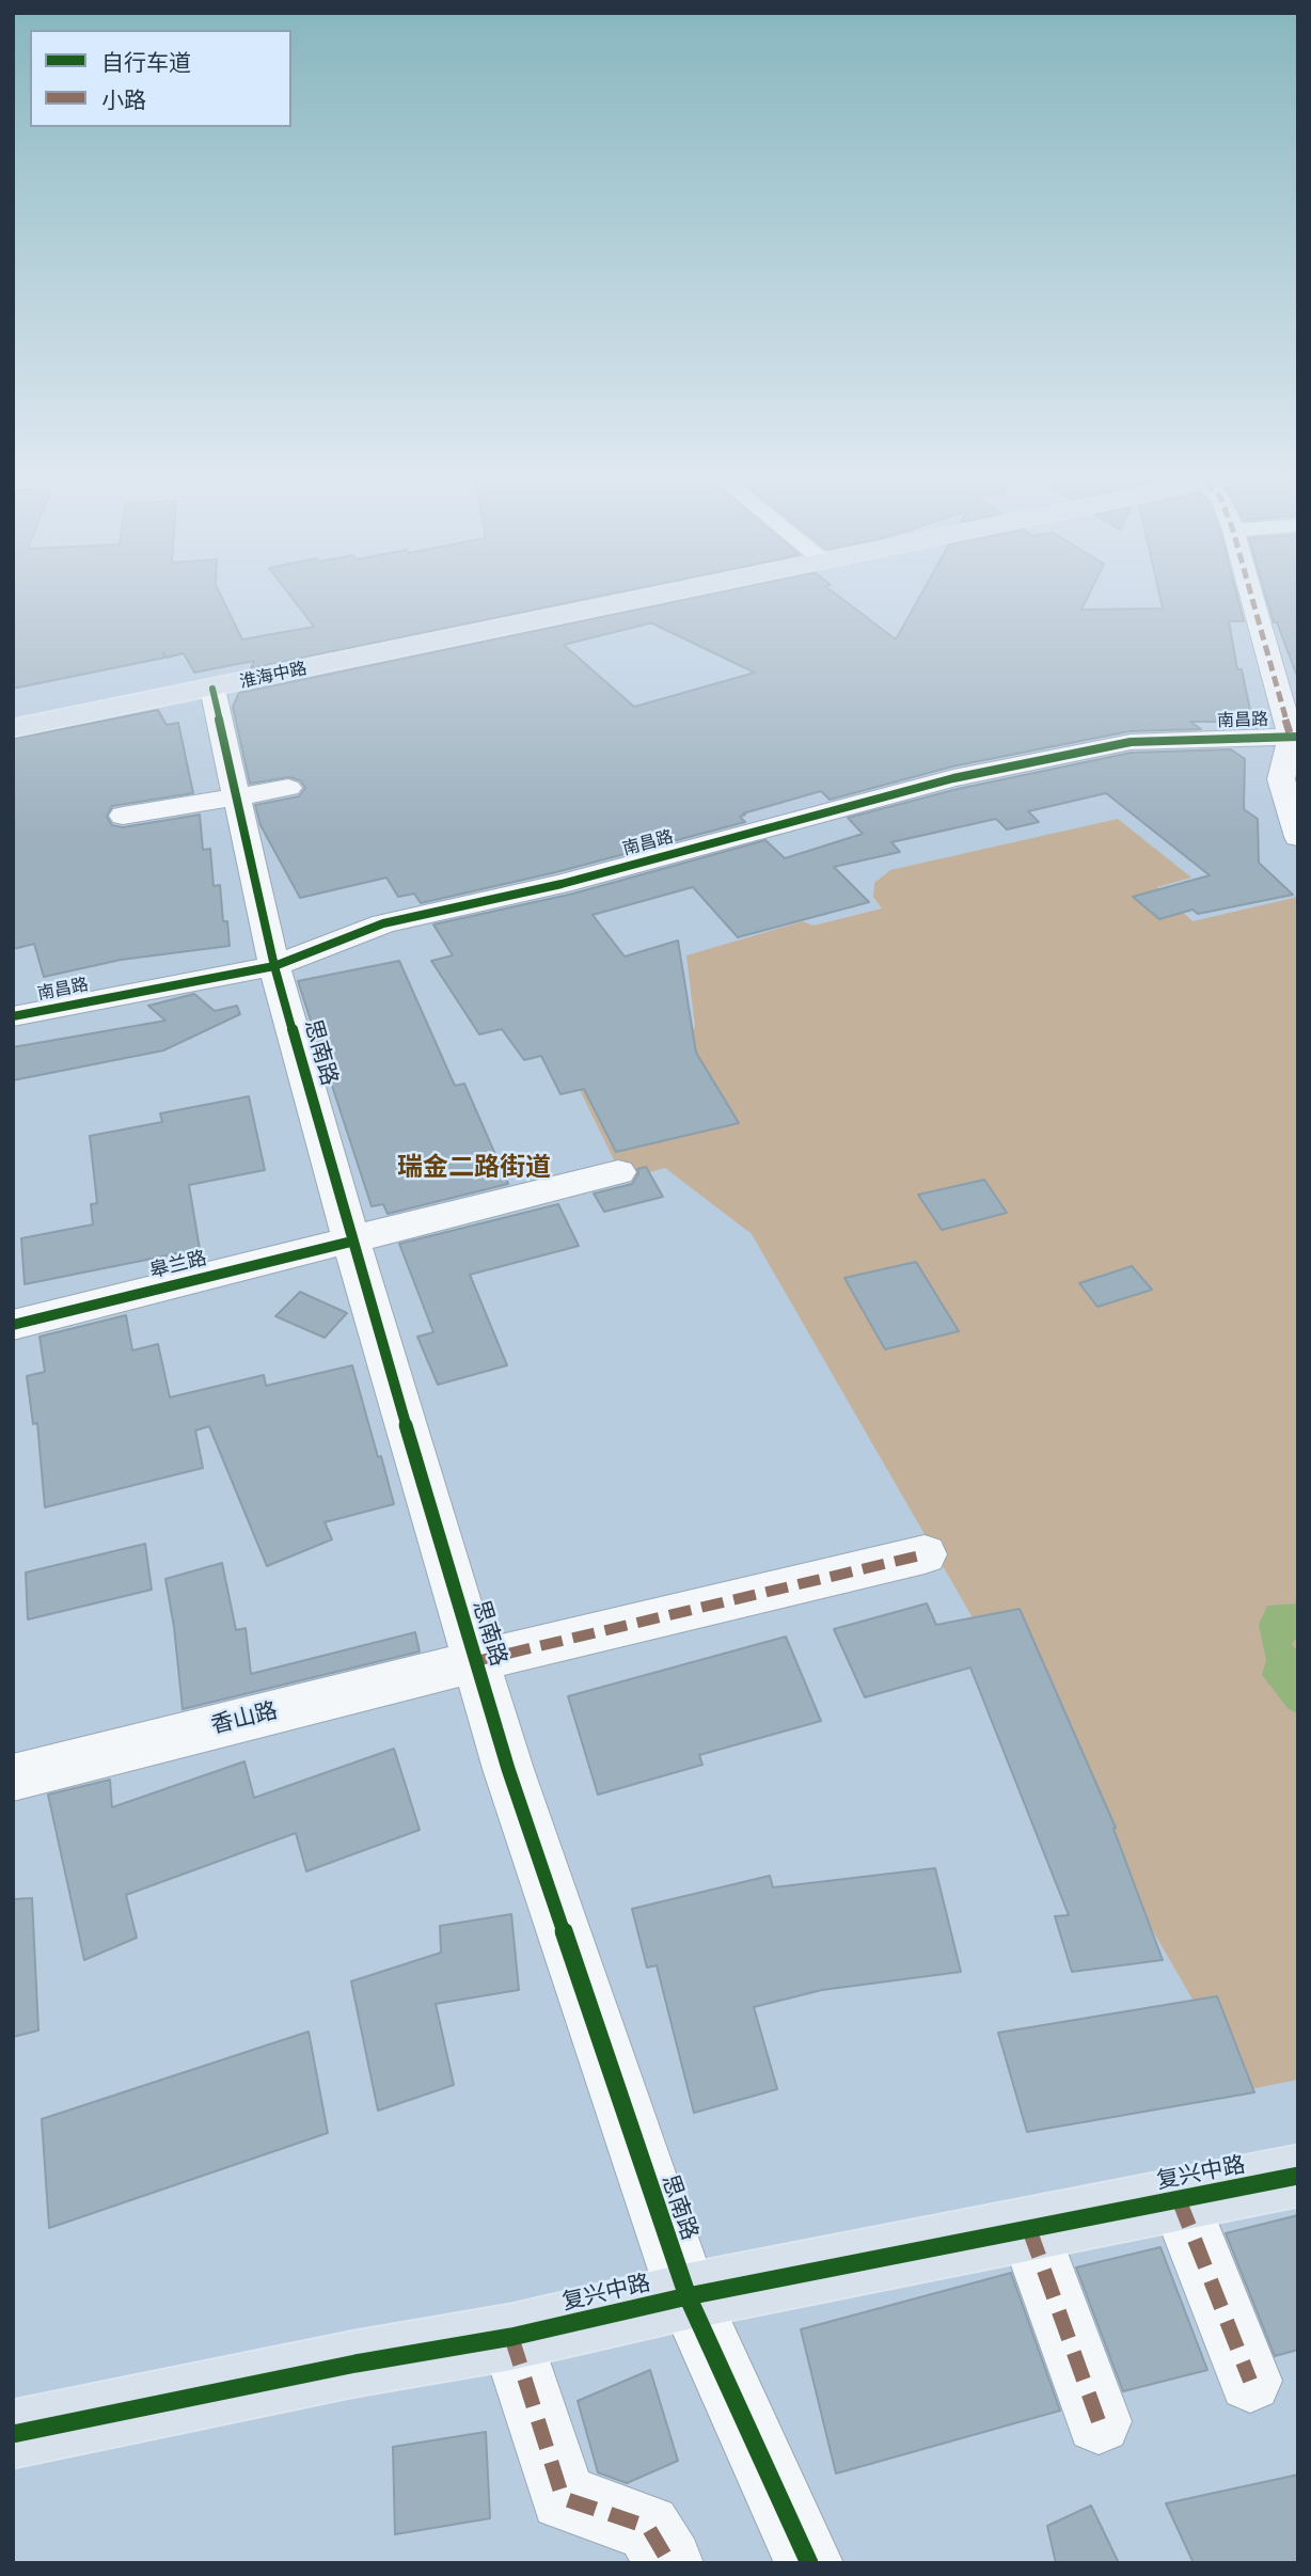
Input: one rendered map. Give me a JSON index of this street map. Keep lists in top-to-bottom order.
{
  "streets": {
    "main road": ["淮海中路", "复兴中路"],
    "street": [
      "南昌路",
      "思南路",
      "皋兰路",
      "香山路"
    ]
  },
  "crossings": [
    ["淮海中路", "思南路"],
    ["南昌路", "思南路"],
    ["思南路", "皋兰路"],
    ["思南路", "香山路"],
    ["思南路", "复兴中路"]
  ],
  "districts": ["瑞金二路街道"],
  "legend": ["自行车道", "小路"]
}
